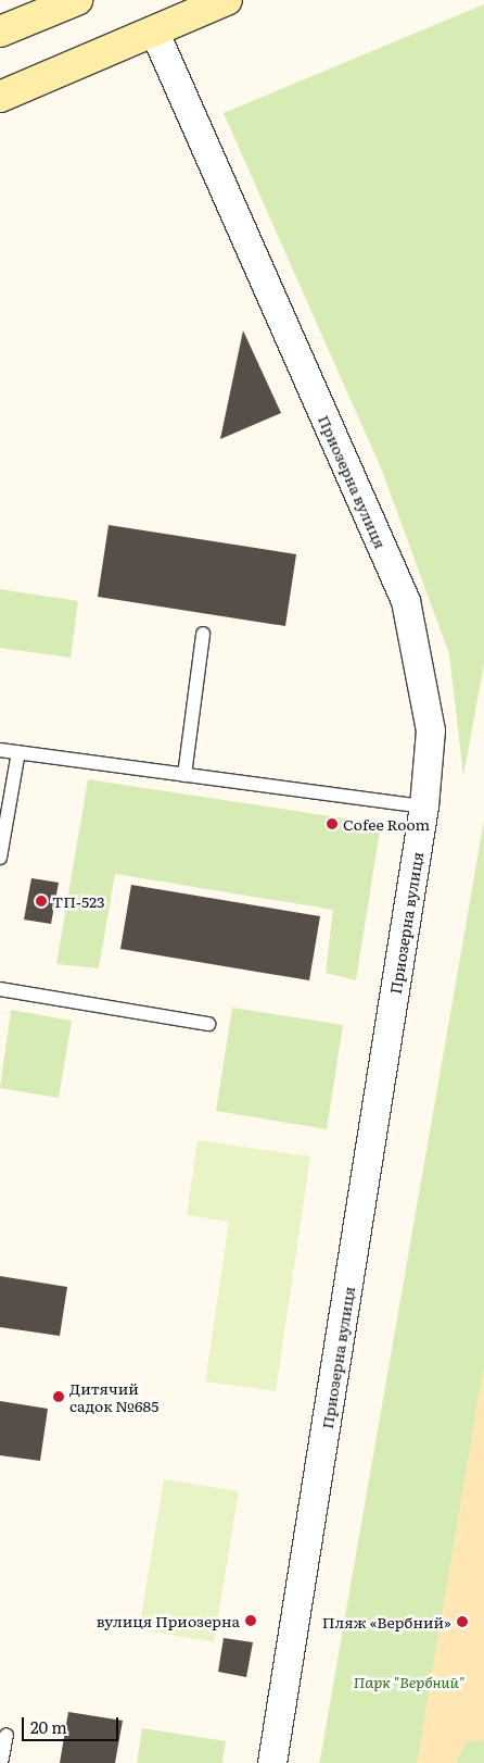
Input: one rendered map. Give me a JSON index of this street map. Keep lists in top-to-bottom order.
{
  "streets": {
    "street": ["Приозерна вулиця"]
  },
  "parks": ["Парк \"Вербний\""],
  "places": [
    "Cofee Room",
    "ТП-523",
    "Дитячий садок №685",
    "вулиця Приозерна",
    "Пляж «Вербний»"
  ],
  "scale_bar": "20 m"
}
